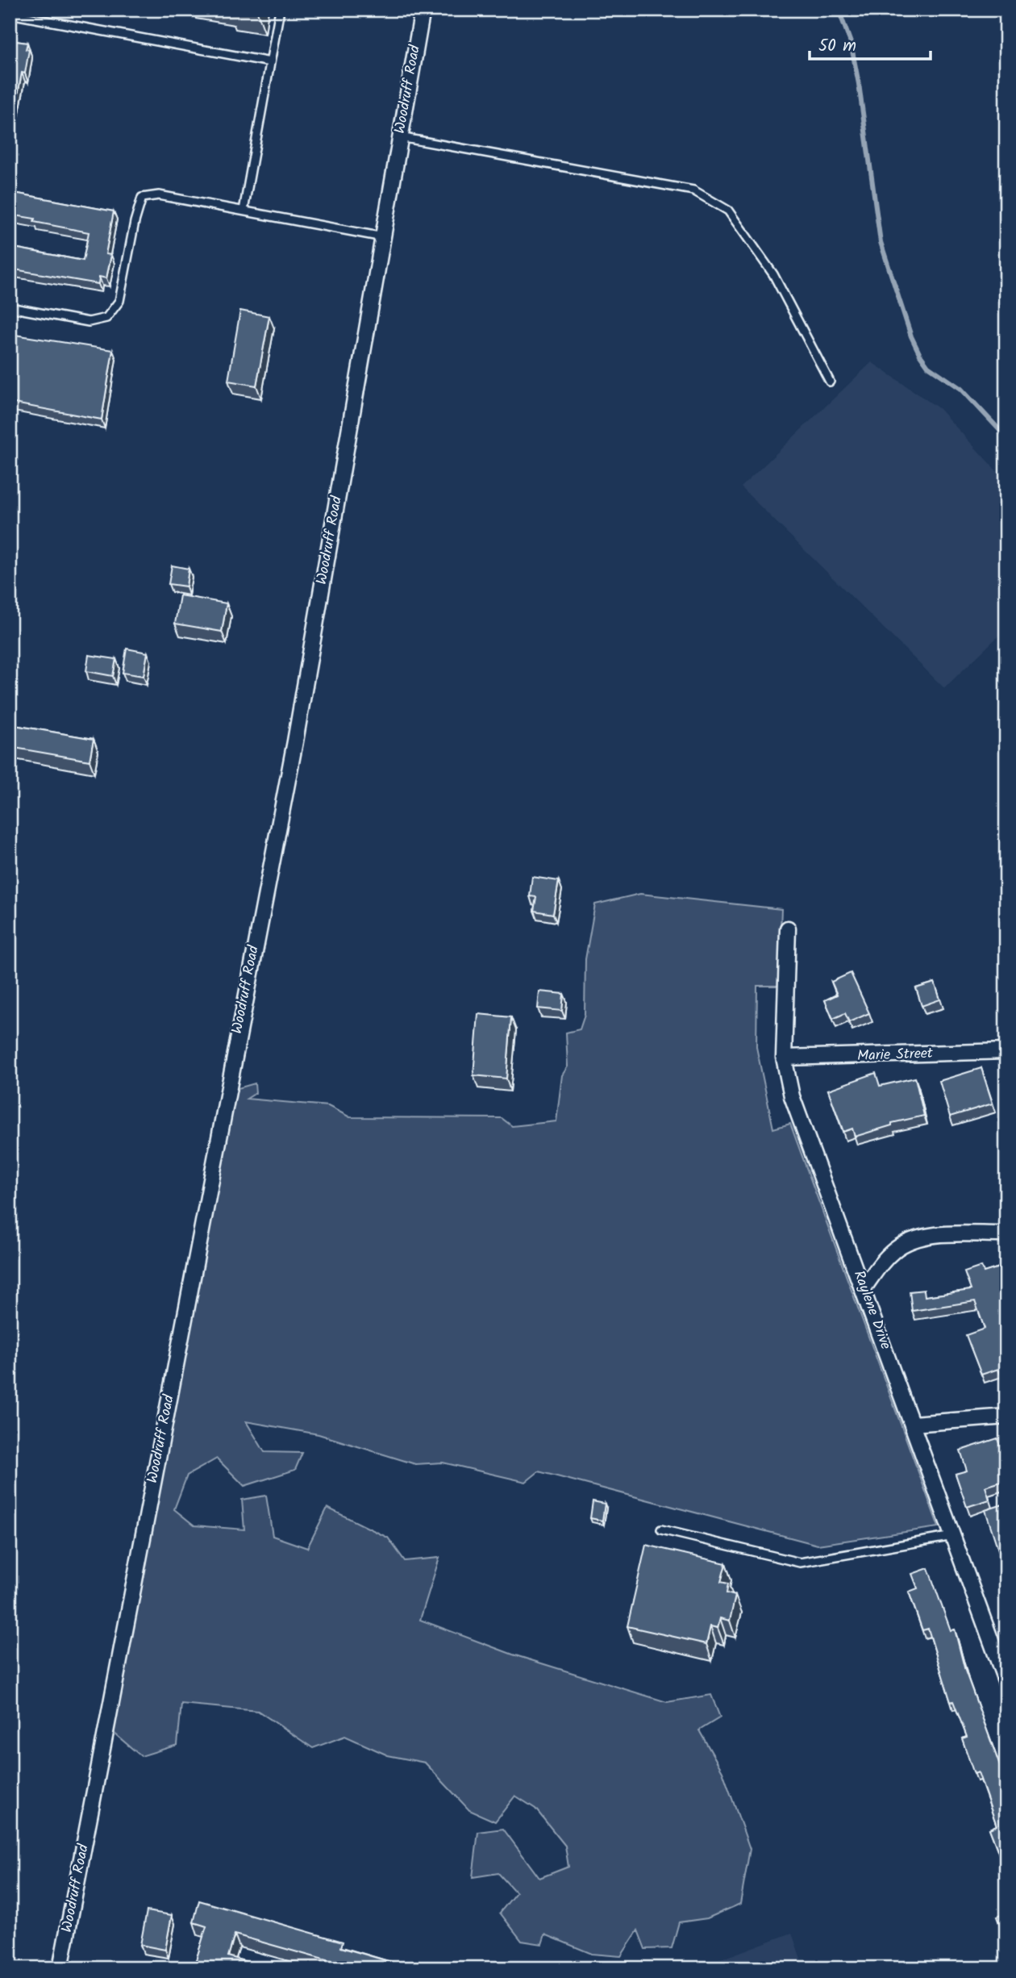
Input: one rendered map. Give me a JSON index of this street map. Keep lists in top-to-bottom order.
{
  "streets": {
    "street": ["Woodruff Road", "Marie Street", "Raylene Drive"]
  },
  "crossings": [
    ["Marie Street", "Raylene Drive"]
  ],
  "scale_bar": "50 m"
}
